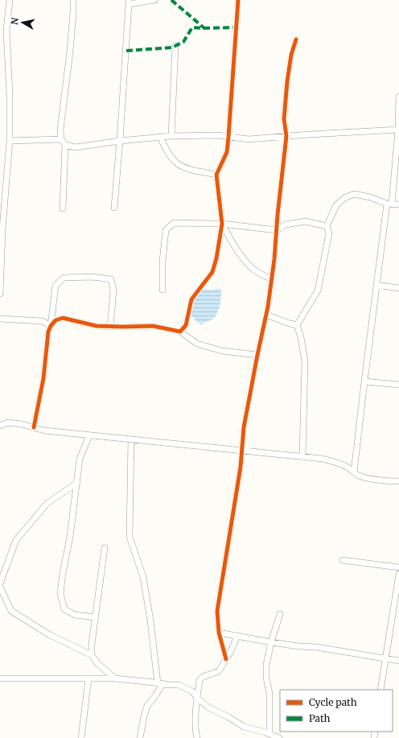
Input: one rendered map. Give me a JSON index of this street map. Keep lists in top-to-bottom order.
{
  "legend": ["Cycle path", "Path"],
  "north": "left"
}
